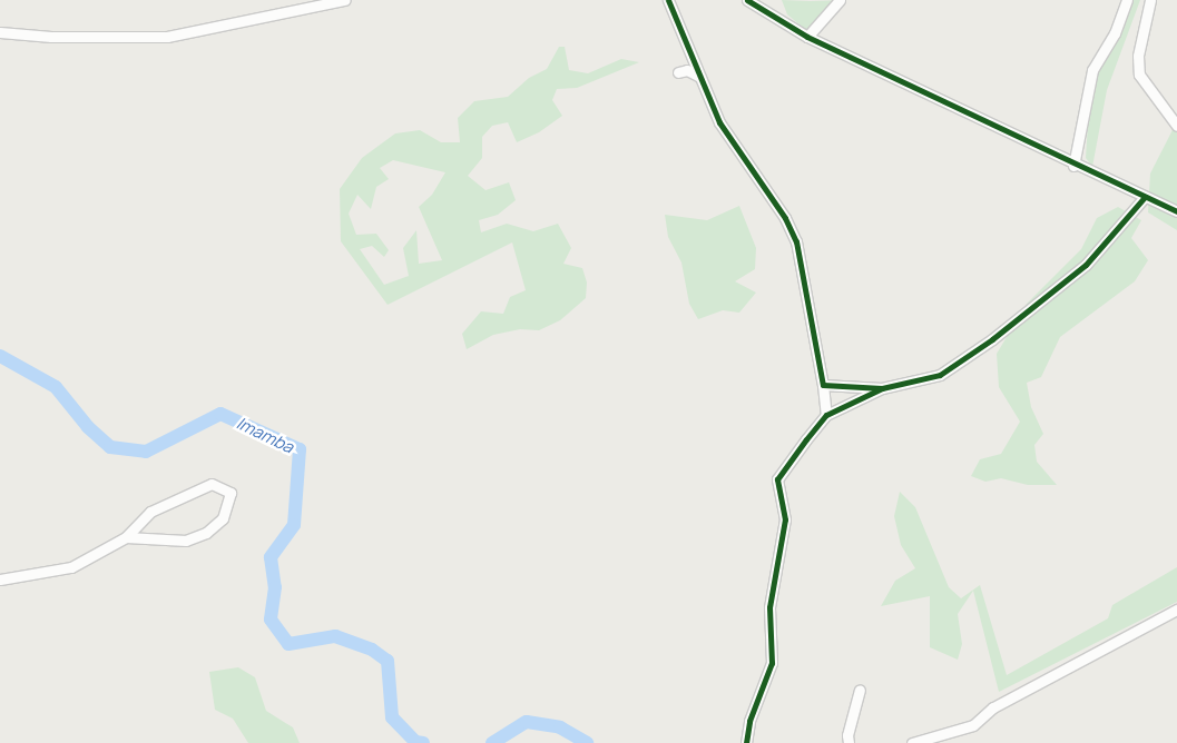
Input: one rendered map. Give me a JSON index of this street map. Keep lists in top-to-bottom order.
{
  "water": ["Imamba"]
}
